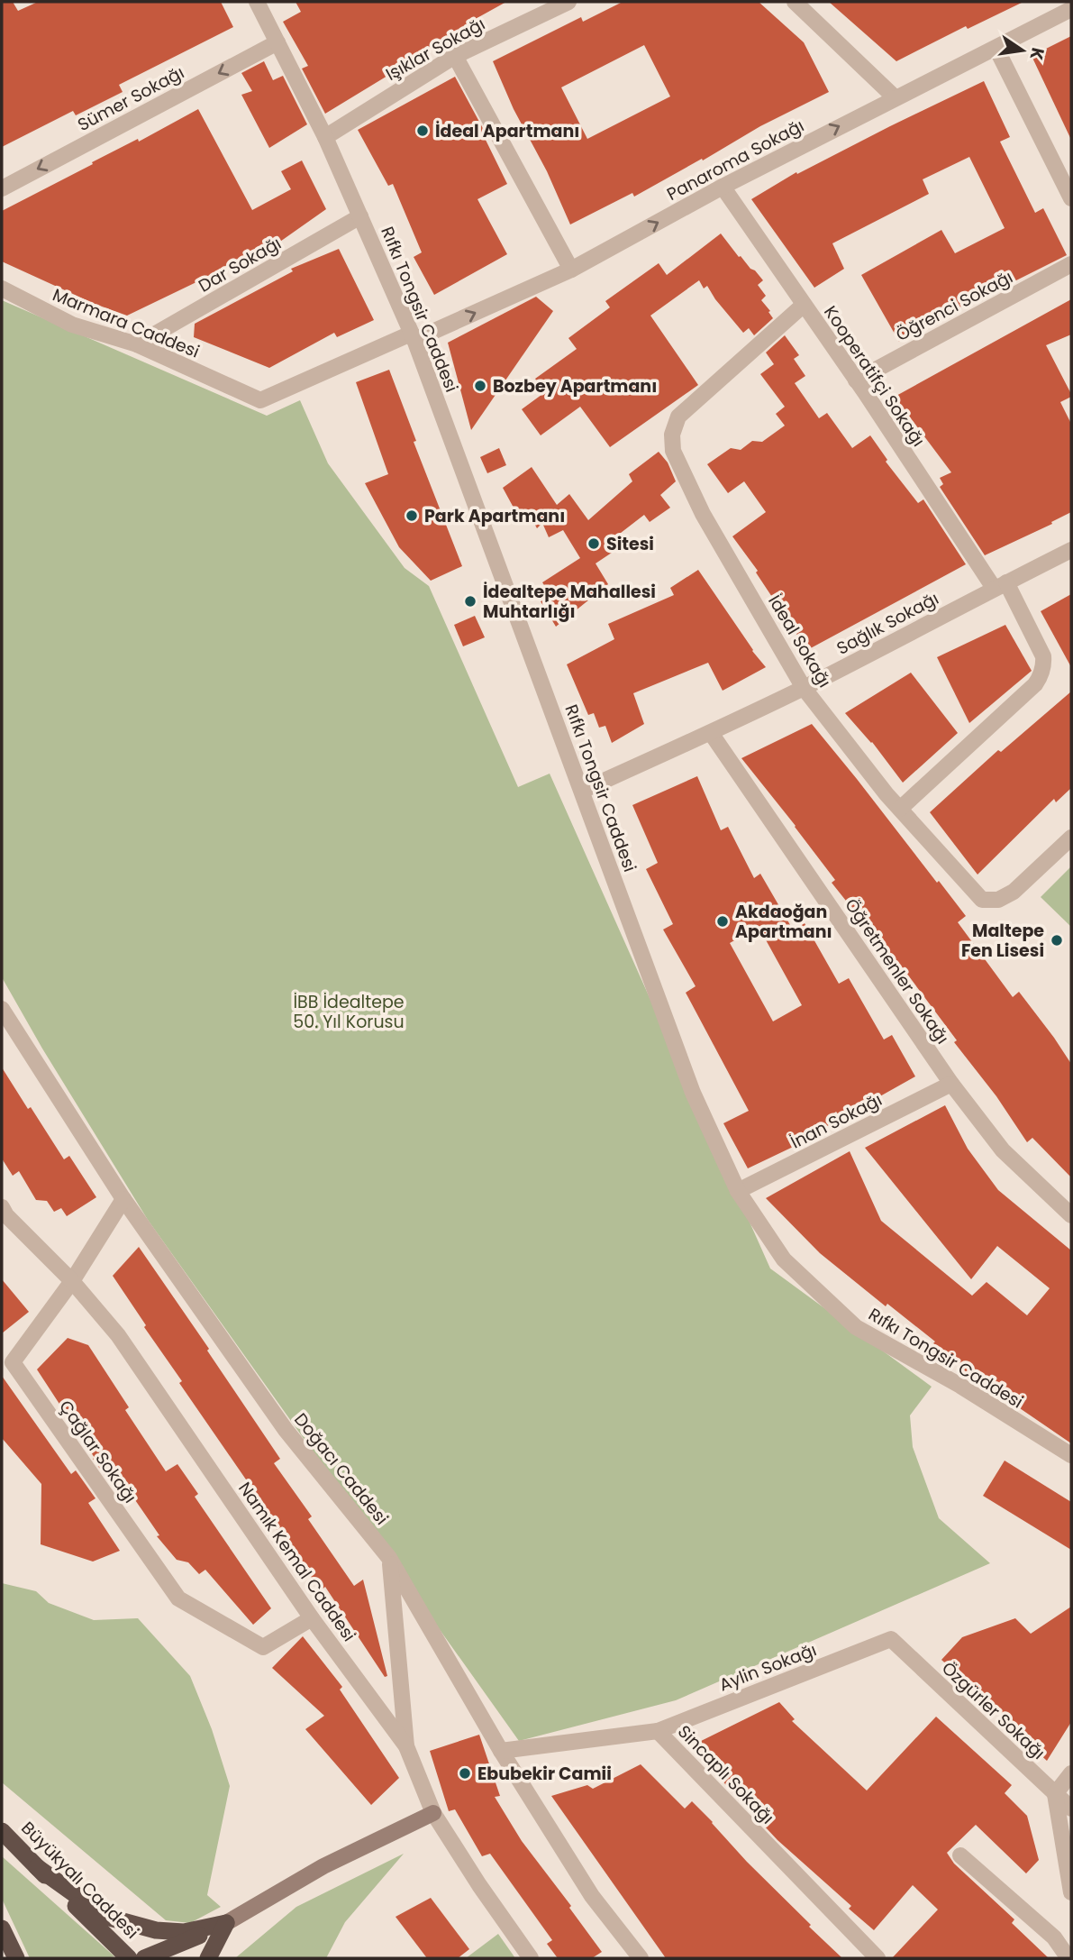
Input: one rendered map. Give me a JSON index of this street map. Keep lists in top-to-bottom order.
{
  "streets": {
    "highway": ["Büyükyalı Caddesi"],
    "street": [
      "Işıklar Sokağı",
      "Sümer Sokağı",
      "Panaroma Sokağı",
      "Dar Sokağı",
      "Öğrenci Sokağı",
      "Rıfkı Tongsir Caddesi",
      "Marmara Caddesi",
      "Kooperatifçi Sokağı",
      "Sağlık Sokağı",
      "İdeal Sokağı",
      "Öğretmenler Sokağı",
      "İnan Sokağı",
      "Çağlar Sokağı",
      "Doğacı Caddesi",
      "Namık Kemal Caddesi",
      "Aylin Sokağı",
      "Özgürler Sokağı",
      "Sincaplı Sokağı"
    ]
  },
  "crossings": [
    ["Işıklar Sokağı", "Rıfkı Tongsir Caddesi"],
    ["Sümer Sokağı", "Rıfkı Tongsir Caddesi"],
    ["Panaroma Sokağı", "Rıfkı Tongsir Caddesi"],
    ["Panaroma Sokağı", "Marmara Caddesi"],
    ["Panaroma Sokağı", "Kooperatifçi Sokağı"],
    ["Dar Sokağı", "Rıfkı Tongsir Caddesi"],
    ["Dar Sokağı", "Marmara Caddesi"],
    ["Öğrenci Sokağı", "Kooperatifçi Sokağı"],
    ["Rıfkı Tongsir Caddesi", "Marmara Caddesi"],
    ["Rıfkı Tongsir Caddesi", "Sağlık Sokağı"],
    ["Rıfkı Tongsir Caddesi", "İnan Sokağı"],
    ["Kooperatifçi Sokağı", "Sağlık Sokağı"],
    ["Kooperatifçi Sokağı", "İdeal Sokağı"],
    ["Sağlık Sokağı", "İdeal Sokağı"],
    ["Sağlık Sokağı", "Öğretmenler Sokağı"],
    ["Öğretmenler Sokağı", "İnan Sokağı"],
    ["Çağlar Sokağı", "Doğacı Caddesi"],
    ["Çağlar Sokağı", "Namık Kemal Caddesi"],
    ["Doğacı Caddesi", "Sincaplı Sokağı"],
    ["Aylin Sokağı", "Özgürler Sokağı"],
    ["Aylin Sokağı", "Sincaplı Sokağı"]
  ],
  "one_way": ["Sümer Sokağı", "Panaroma Sokağı"],
  "parks": ["İBB İdealtepe 50. Yıl Korusu"],
  "places": [
    "İdeal Apartmanı",
    "Bozbey Apartmanı",
    "Park Apartmanı",
    "Sitesi",
    "İdealtepe Mahallesi Muhtarlığı",
    "Akdaoğan Apartmanı",
    "Maltepe Fen Lisesi",
    "Ebubekir Camii"
  ],
  "north": "right"
}
